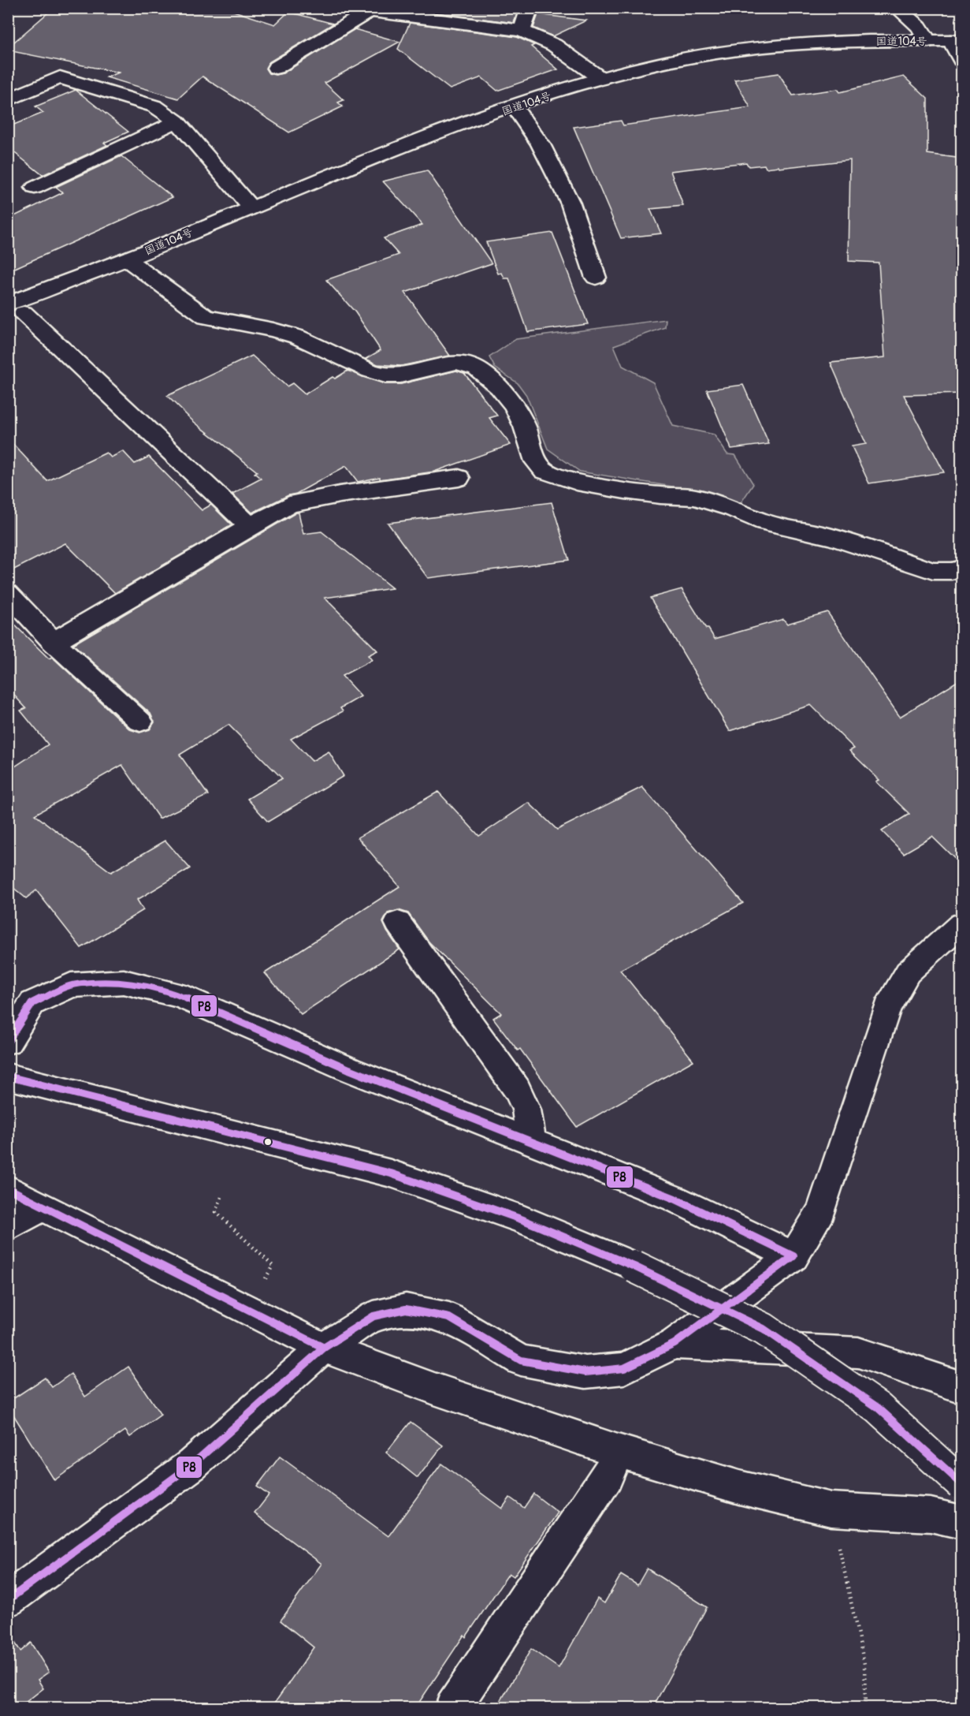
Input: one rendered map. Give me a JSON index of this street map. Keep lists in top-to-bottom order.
{
  "streets": {
    "main road": ["国道104号"]
  },
  "lines": ["transit line P8"]
}
